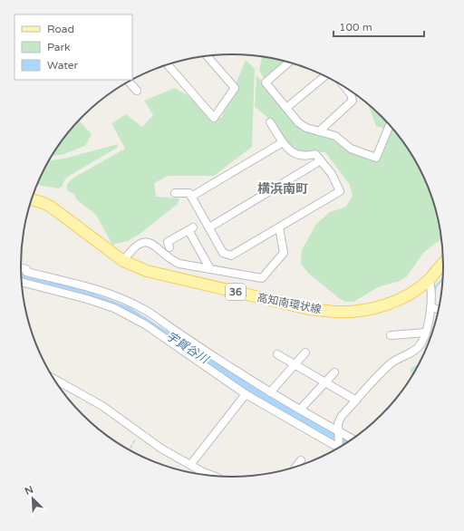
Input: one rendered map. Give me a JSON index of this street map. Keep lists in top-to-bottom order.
{
  "streets": {
    "main road": ["36", "高知南環状線"]
  },
  "districts": ["横浜南町"],
  "water": ["宇賀谷川"],
  "legend": ["Road", "Park", "Water"],
  "scale_bar": "100 m",
  "north": "top left"
}
